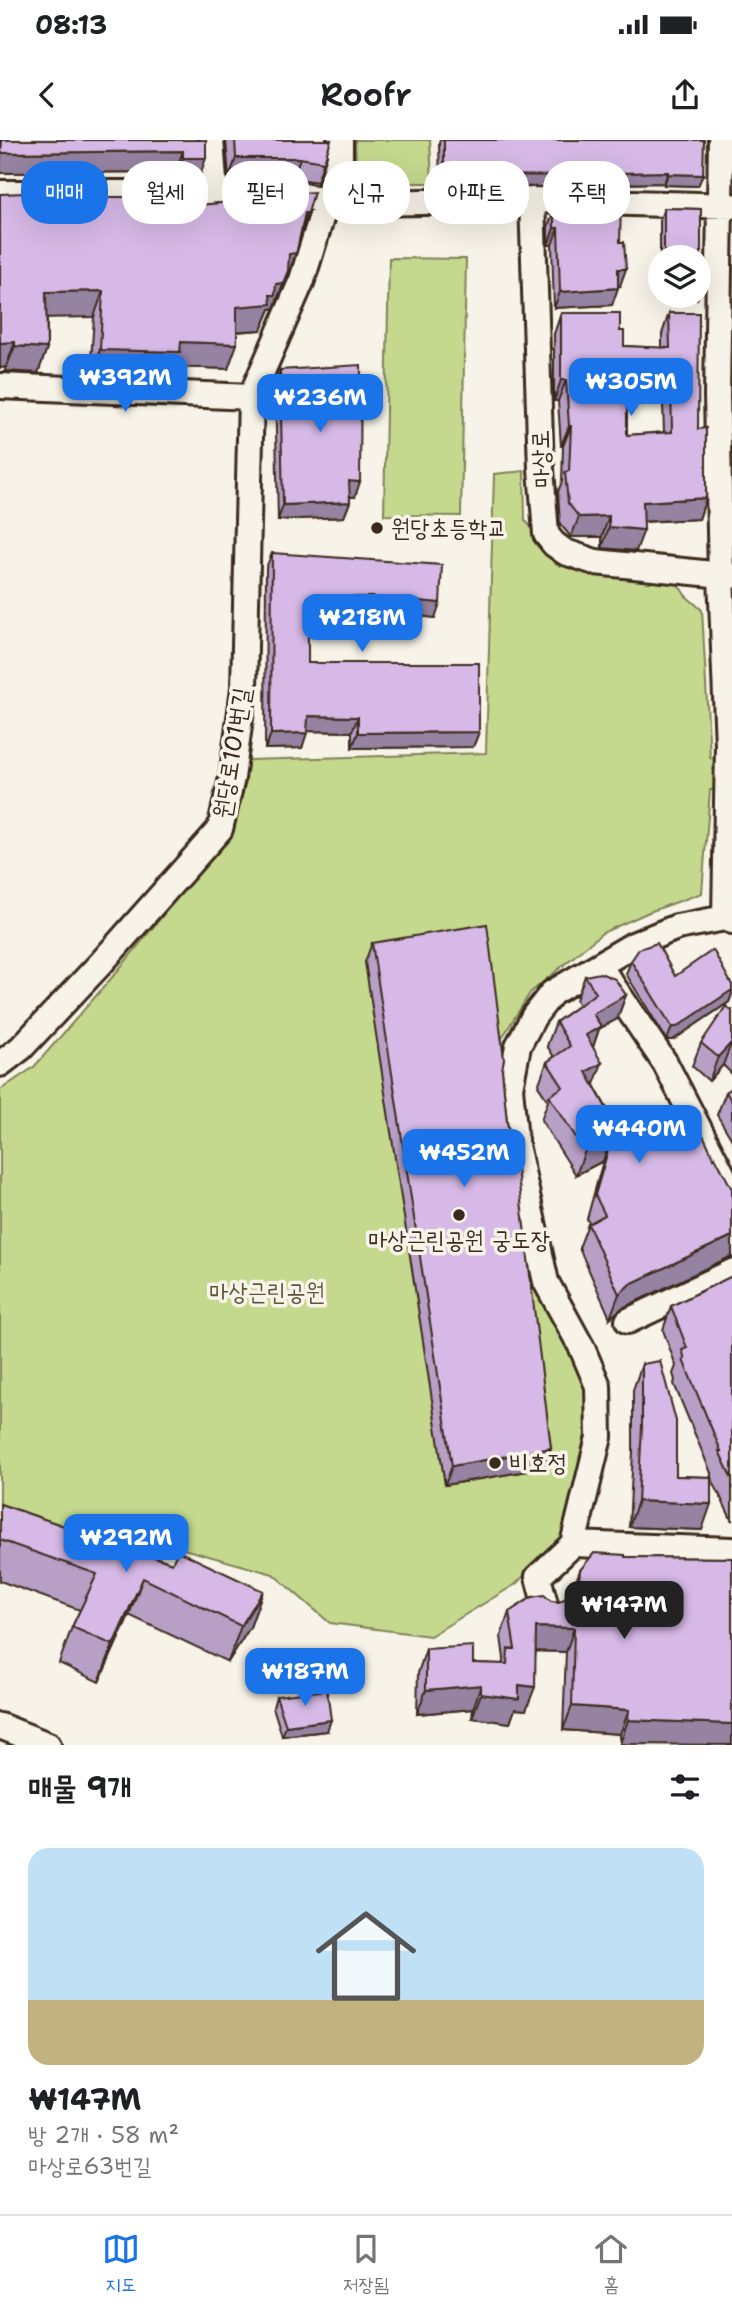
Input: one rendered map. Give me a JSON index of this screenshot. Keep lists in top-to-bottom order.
{
  "streets": {
    "street": ["마상로", "원당로101번길"]
  },
  "parks": ["마상근린공원"],
  "places": ["원당초등학교", "마상근린공원 궁도장", "비호정"],
  "page": {
    "status": "08:13",
    "header": "Roofr",
    "chip": [
      "매매",
      "월세",
      "필터",
      "신규",
      "아파트",
      "주택"
    ],
    "price": [
      "₩392M",
      "₩305M",
      "₩236M",
      "₩218M",
      "₩440M",
      "₩452M",
      "₩292M",
      "₩147M",
      "₩187M"
    ],
    "heading": "매물 9개",
    "list": [
      {
        "name": "₩147M",
        "note": "방 2개 · 58 m² · 마상로63번길"
      }
    ],
    "tabs": ["지도", "저장됨", "홈"]
  }
}
